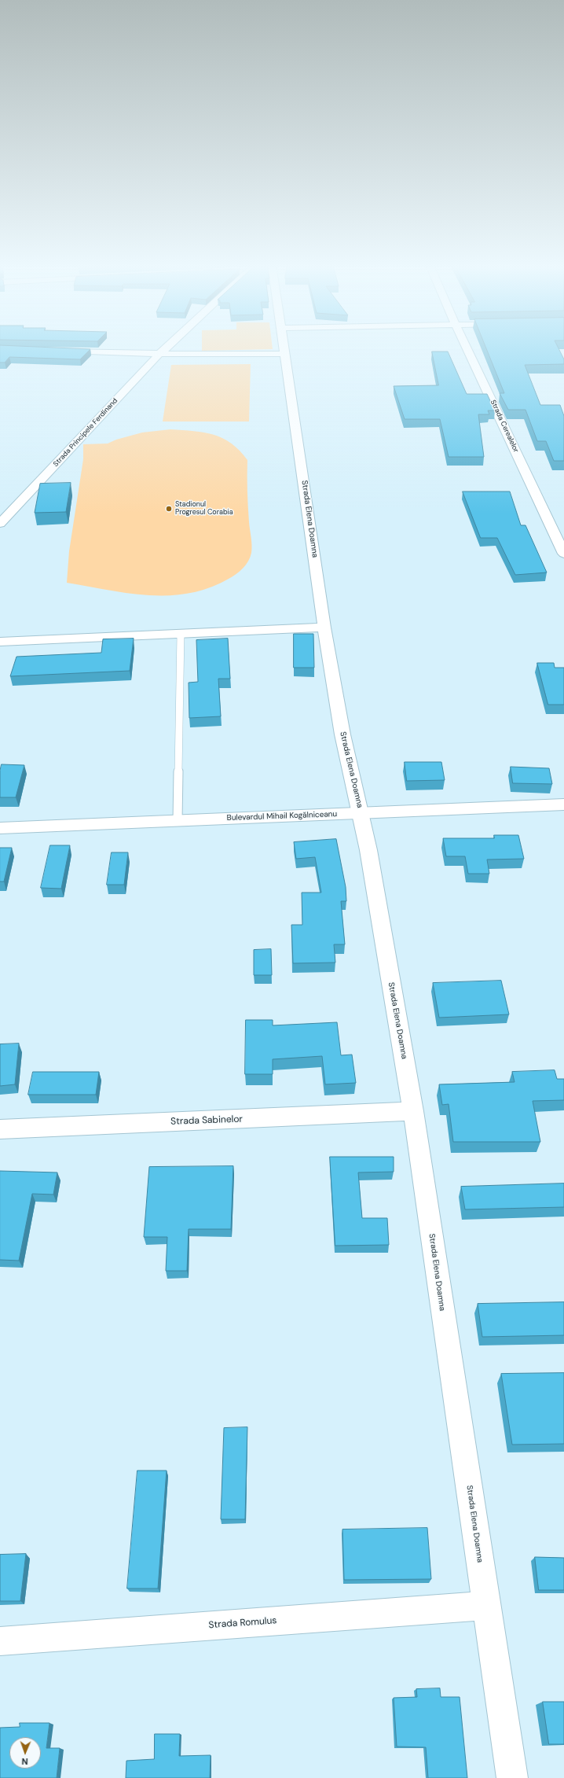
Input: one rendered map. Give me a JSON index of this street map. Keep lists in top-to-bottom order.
{
  "streets": {
    "street": [
      "Strada Cerealelor",
      "Strada Principele Ferdinand",
      "Strada Elena Doamna",
      "Bulevardul Mihail Kogălniceanu",
      "Strada Sabinelor",
      "Strada Romulus"
    ]
  },
  "crossings": [
    ["Strada Elena Doamna", "Bulevardul Mihail Kogălniceanu"],
    ["Strada Elena Doamna", "Strada Sabinelor"],
    ["Strada Elena Doamna", "Strada Romulus"]
  ],
  "places": ["Stadionul Progresul Corabia"],
  "north": "bottom"
}
